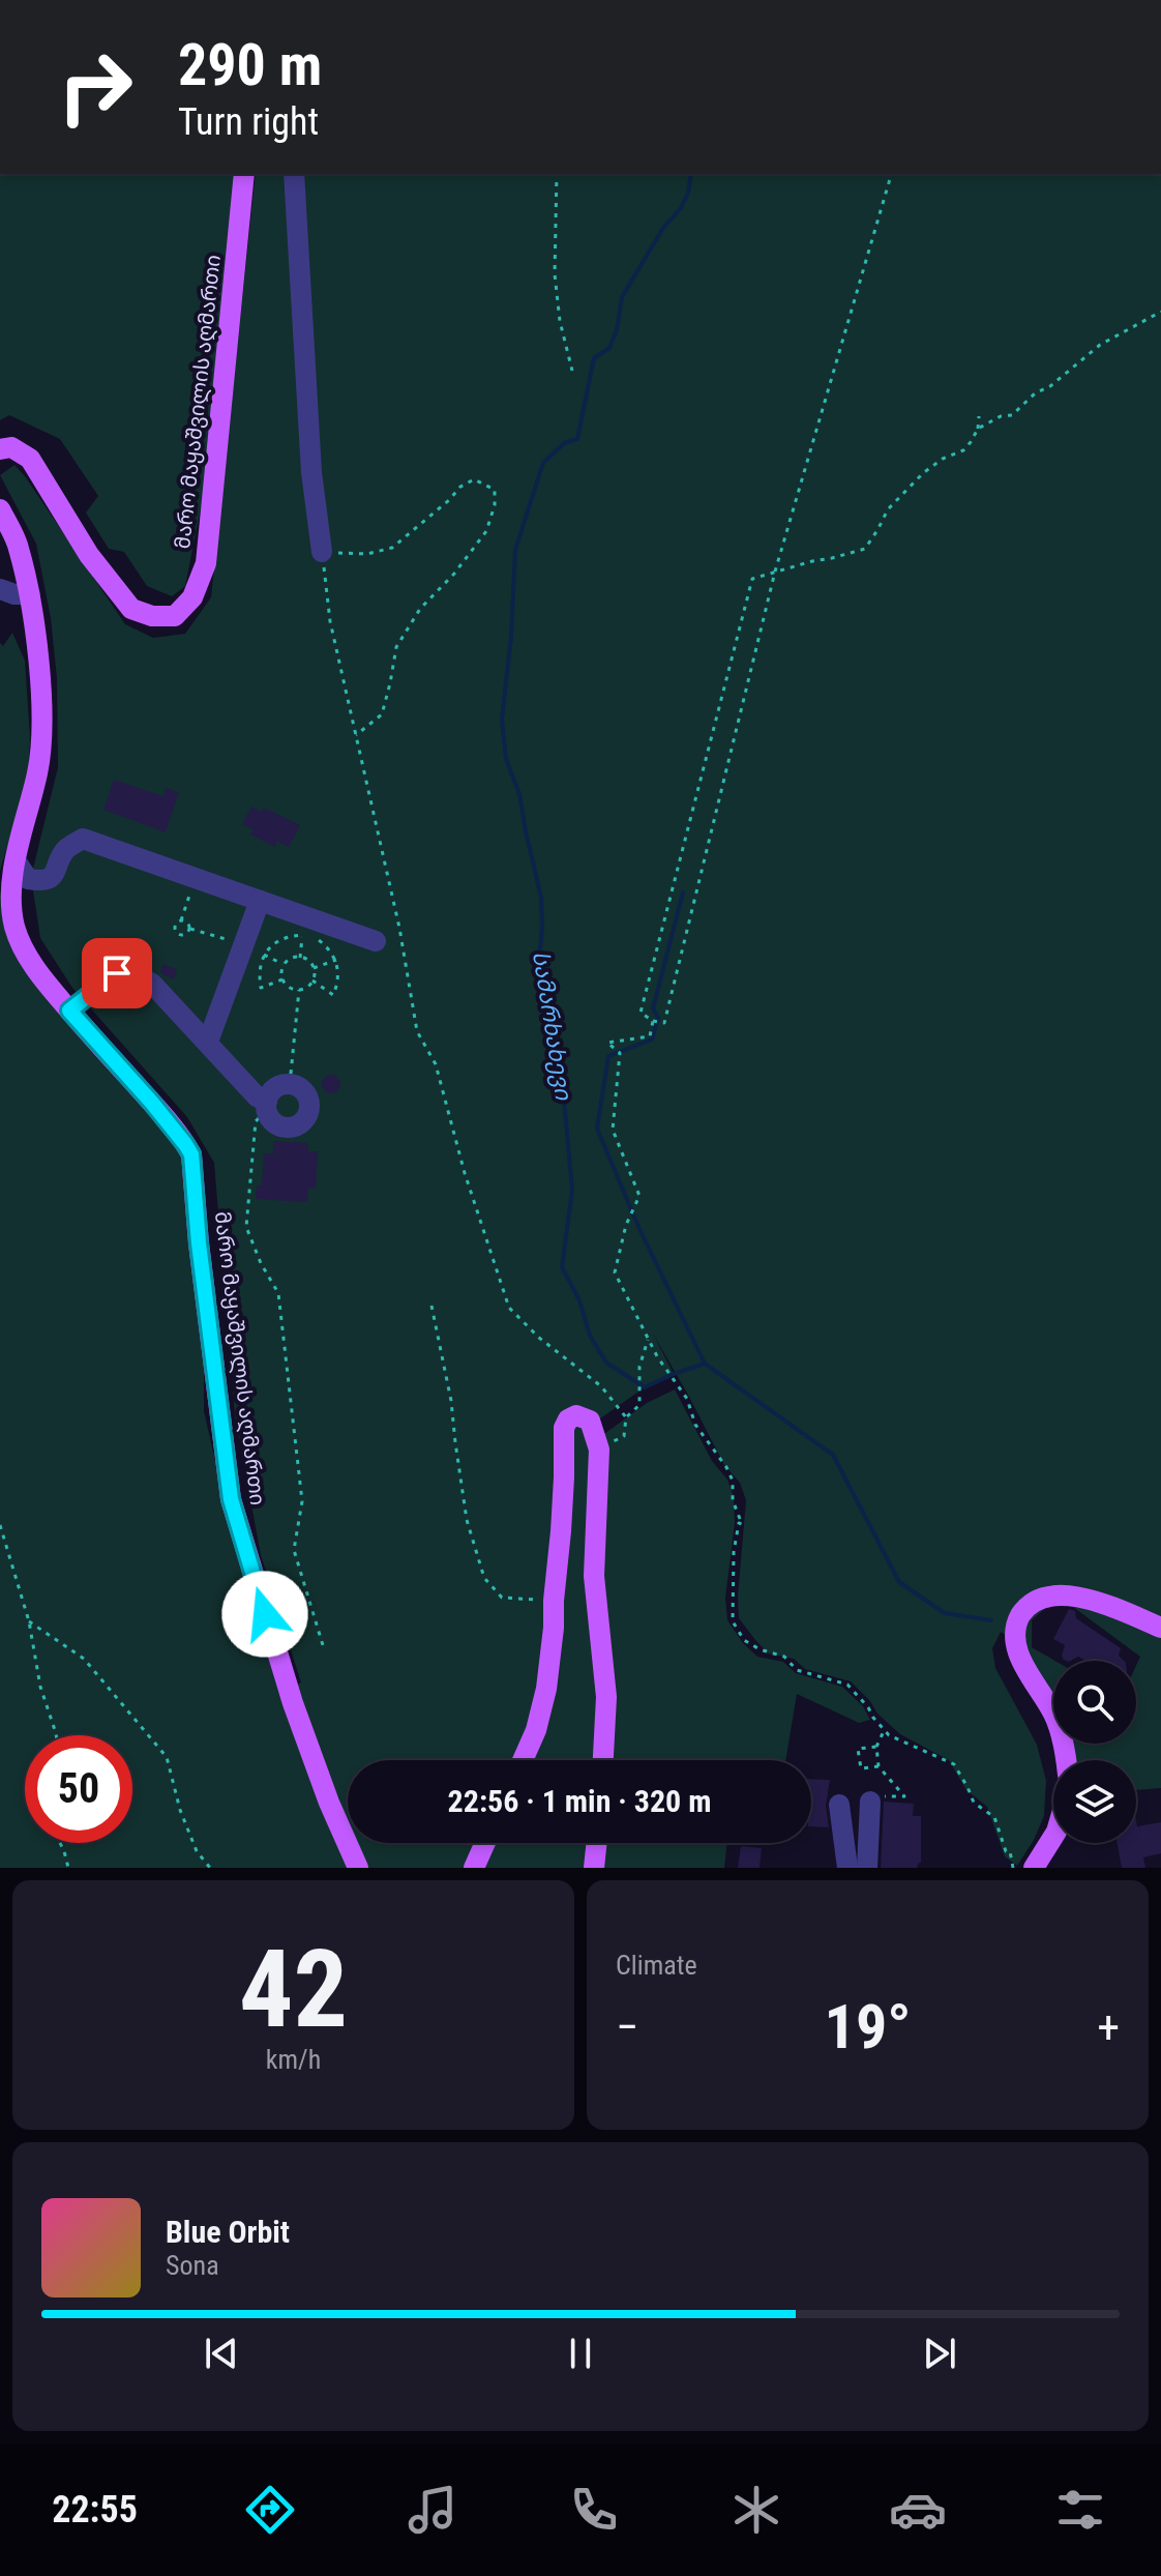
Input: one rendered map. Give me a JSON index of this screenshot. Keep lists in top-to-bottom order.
{
  "streets": {
    "main road": ["მარო მაყაშვილის აღმართი"]
  },
  "water": ["სამარხახევი"],
  "page": {
    "turn": ["290 m", "Turn right"],
    "limit": "50",
    "trip": "22:56 · 1 min · 320 m",
    "tile": [
      ["42", "km/h"],
      "Climate"
    ],
    "heat": ["−", "19°", "+"],
    "song": ["Blue Orbit", "Sona"],
    "tabs": "22:55"
  }
}
